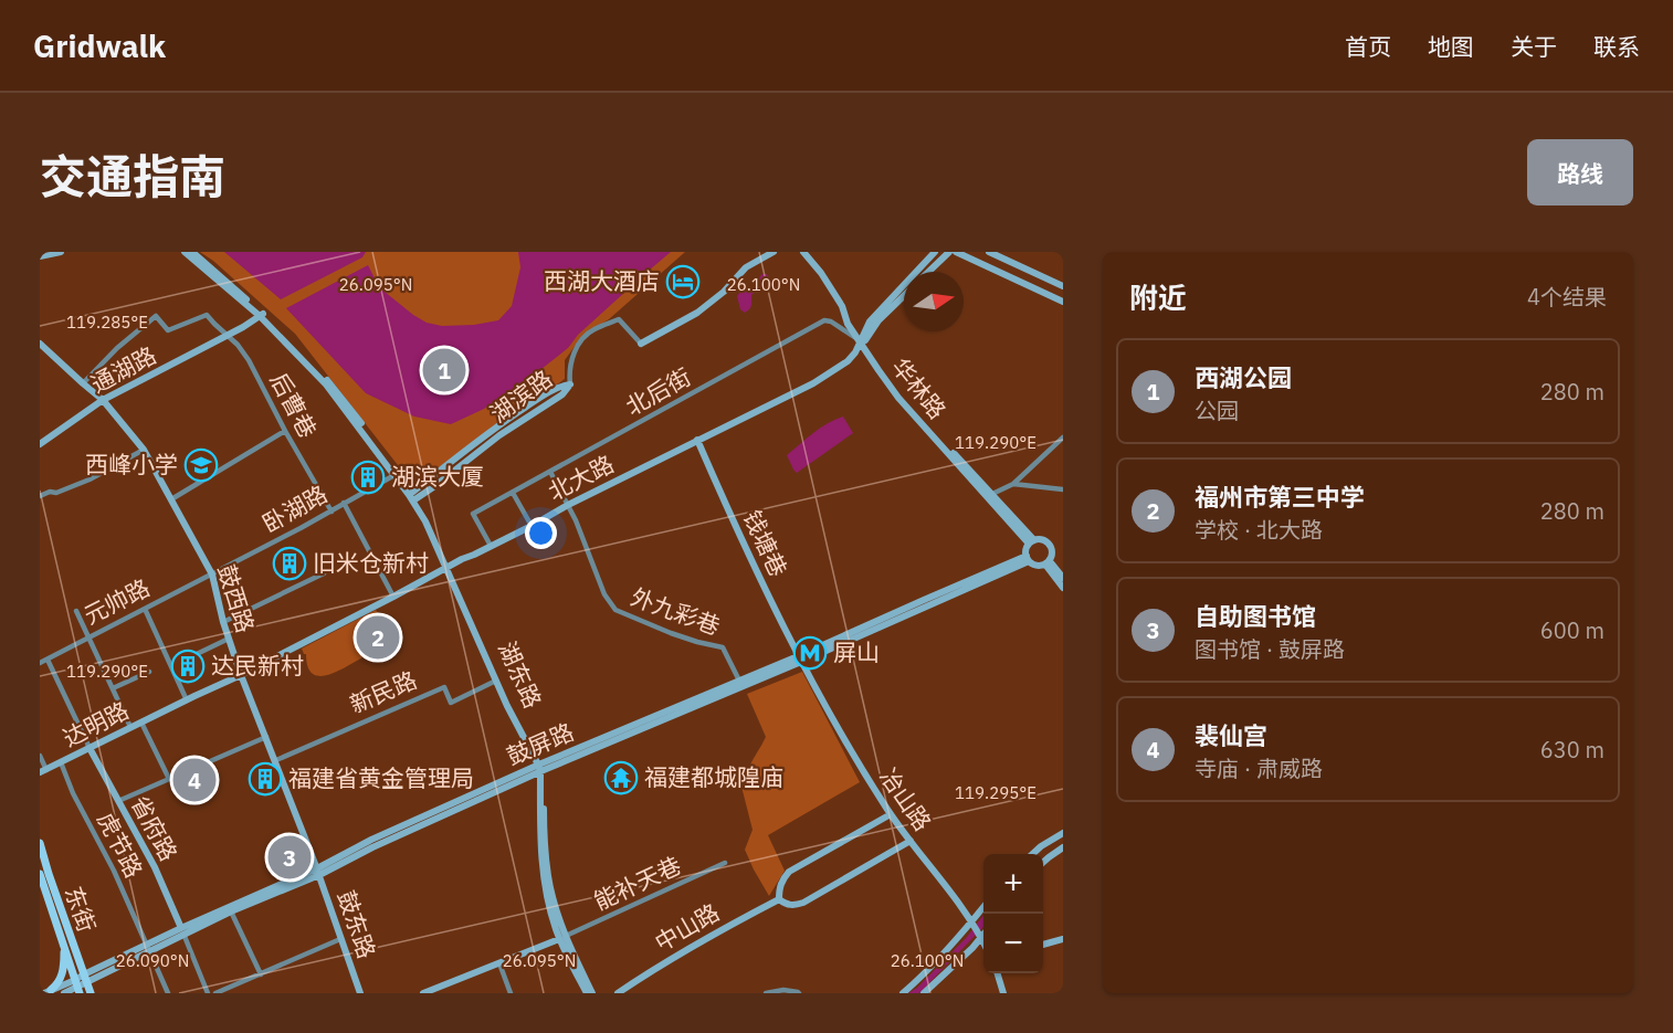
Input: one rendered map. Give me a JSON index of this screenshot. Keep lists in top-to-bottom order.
{
  "streets": {
    "main road": [
      "通湖路",
      "华林路",
      "湖滨路",
      "北大路",
      "钱塘巷",
      "鼓西路",
      "湖东路",
      "达明路",
      "鼓屏路",
      "冶山路",
      "省府路",
      "东街",
      "鼓东路",
      "中山路"
    ],
    "street": [
      "北后街",
      "后曹巷",
      "卧湖路",
      "元帅路",
      "外九彩巷",
      "新民路",
      "虎节路",
      "能补天巷"
    ]
  },
  "crossings": [
    ["通湖路", "后曹巷"],
    ["通湖路", "鼓西路"],
    ["华林路", "北后街"],
    ["华林路", "北大路"],
    ["华林路", "鼓屏路"],
    ["北后街", "北大路"],
    ["北后街", "外九彩巷"],
    ["湖滨路", "湖东路"],
    ["后曹巷", "卧湖路"],
    ["后曹巷", "鼓西路"],
    ["北大路", "钱塘巷"],
    ["北大路", "鼓西路"],
    ["北大路", "外九彩巷"],
    ["北大路", "湖东路"],
    ["北大路", "达明路"],
    ["卧湖路", "鼓西路"],
    ["卧湖路", "元帅路"],
    ["钱塘巷", "鼓屏路"],
    ["钱塘巷", "冶山路"],
    ["鼓西路", "元帅路"],
    ["鼓西路", "新民路"],
    ["鼓西路", "达明路"],
    ["鼓西路", "鼓屏路"],
    ["鼓西路", "鼓东路"],
    ["外九彩巷", "鼓屏路"],
    ["湖东路", "新民路"],
    ["湖东路", "鼓屏路"],
    ["湖东路", "能补天巷"],
    ["达明路", "省府路"],
    ["达明路", "虎节路"],
    ["鼓屏路", "冶山路"],
    ["鼓屏路", "省府路"],
    ["鼓屏路", "虎节路"],
    ["鼓屏路", "东街"],
    ["鼓屏路", "鼓东路"],
    ["冶山路", "中山路"]
  ],
  "places": {
    "hotel": ["西湖大酒店"],
    "school or university": ["西峰小学"],
    "building": [
      "湖滨大厦",
      "旧米仓新村",
      "达民新村",
      "福建省黄金管理局"
    ],
    "metro station": ["屏山"],
    "temple": ["福建都城隍庙"]
  },
  "north": "right",
  "page": {
    "header": "Gridwalk",
    "nav": [
      "首页",
      "地图",
      "关于",
      "联系"
    ],
    "title": "交通指南",
    "buttons": "路线",
    "heading": ["附近", "4个结果"],
    "list": [
      {
        "mark": "1",
        "name": "西湖公园",
        "note": "公园",
        "value": "280 m"
      },
      {
        "mark": "2",
        "name": "福州市第三中学",
        "note": "学校 · 北大路",
        "value": "280 m"
      },
      {
        "mark": "3",
        "name": "自助图书馆",
        "note": "图书馆 · 鼓屏路",
        "value": "600 m"
      },
      {
        "mark": "4",
        "name": "裴仙宫",
        "note": "寺庙 · 肃威路",
        "value": "630 m"
      }
    ],
    "pins": [
      "1",
      "2",
      "4",
      "3"
    ],
    "map_buttons": ["+", "−"]
  },
  "coordinates": [
    "26.095°N",
    "26.100°N",
    "119.285°E",
    "119.290°E",
    "119.295°E",
    "26.090°N"
  ]
}
